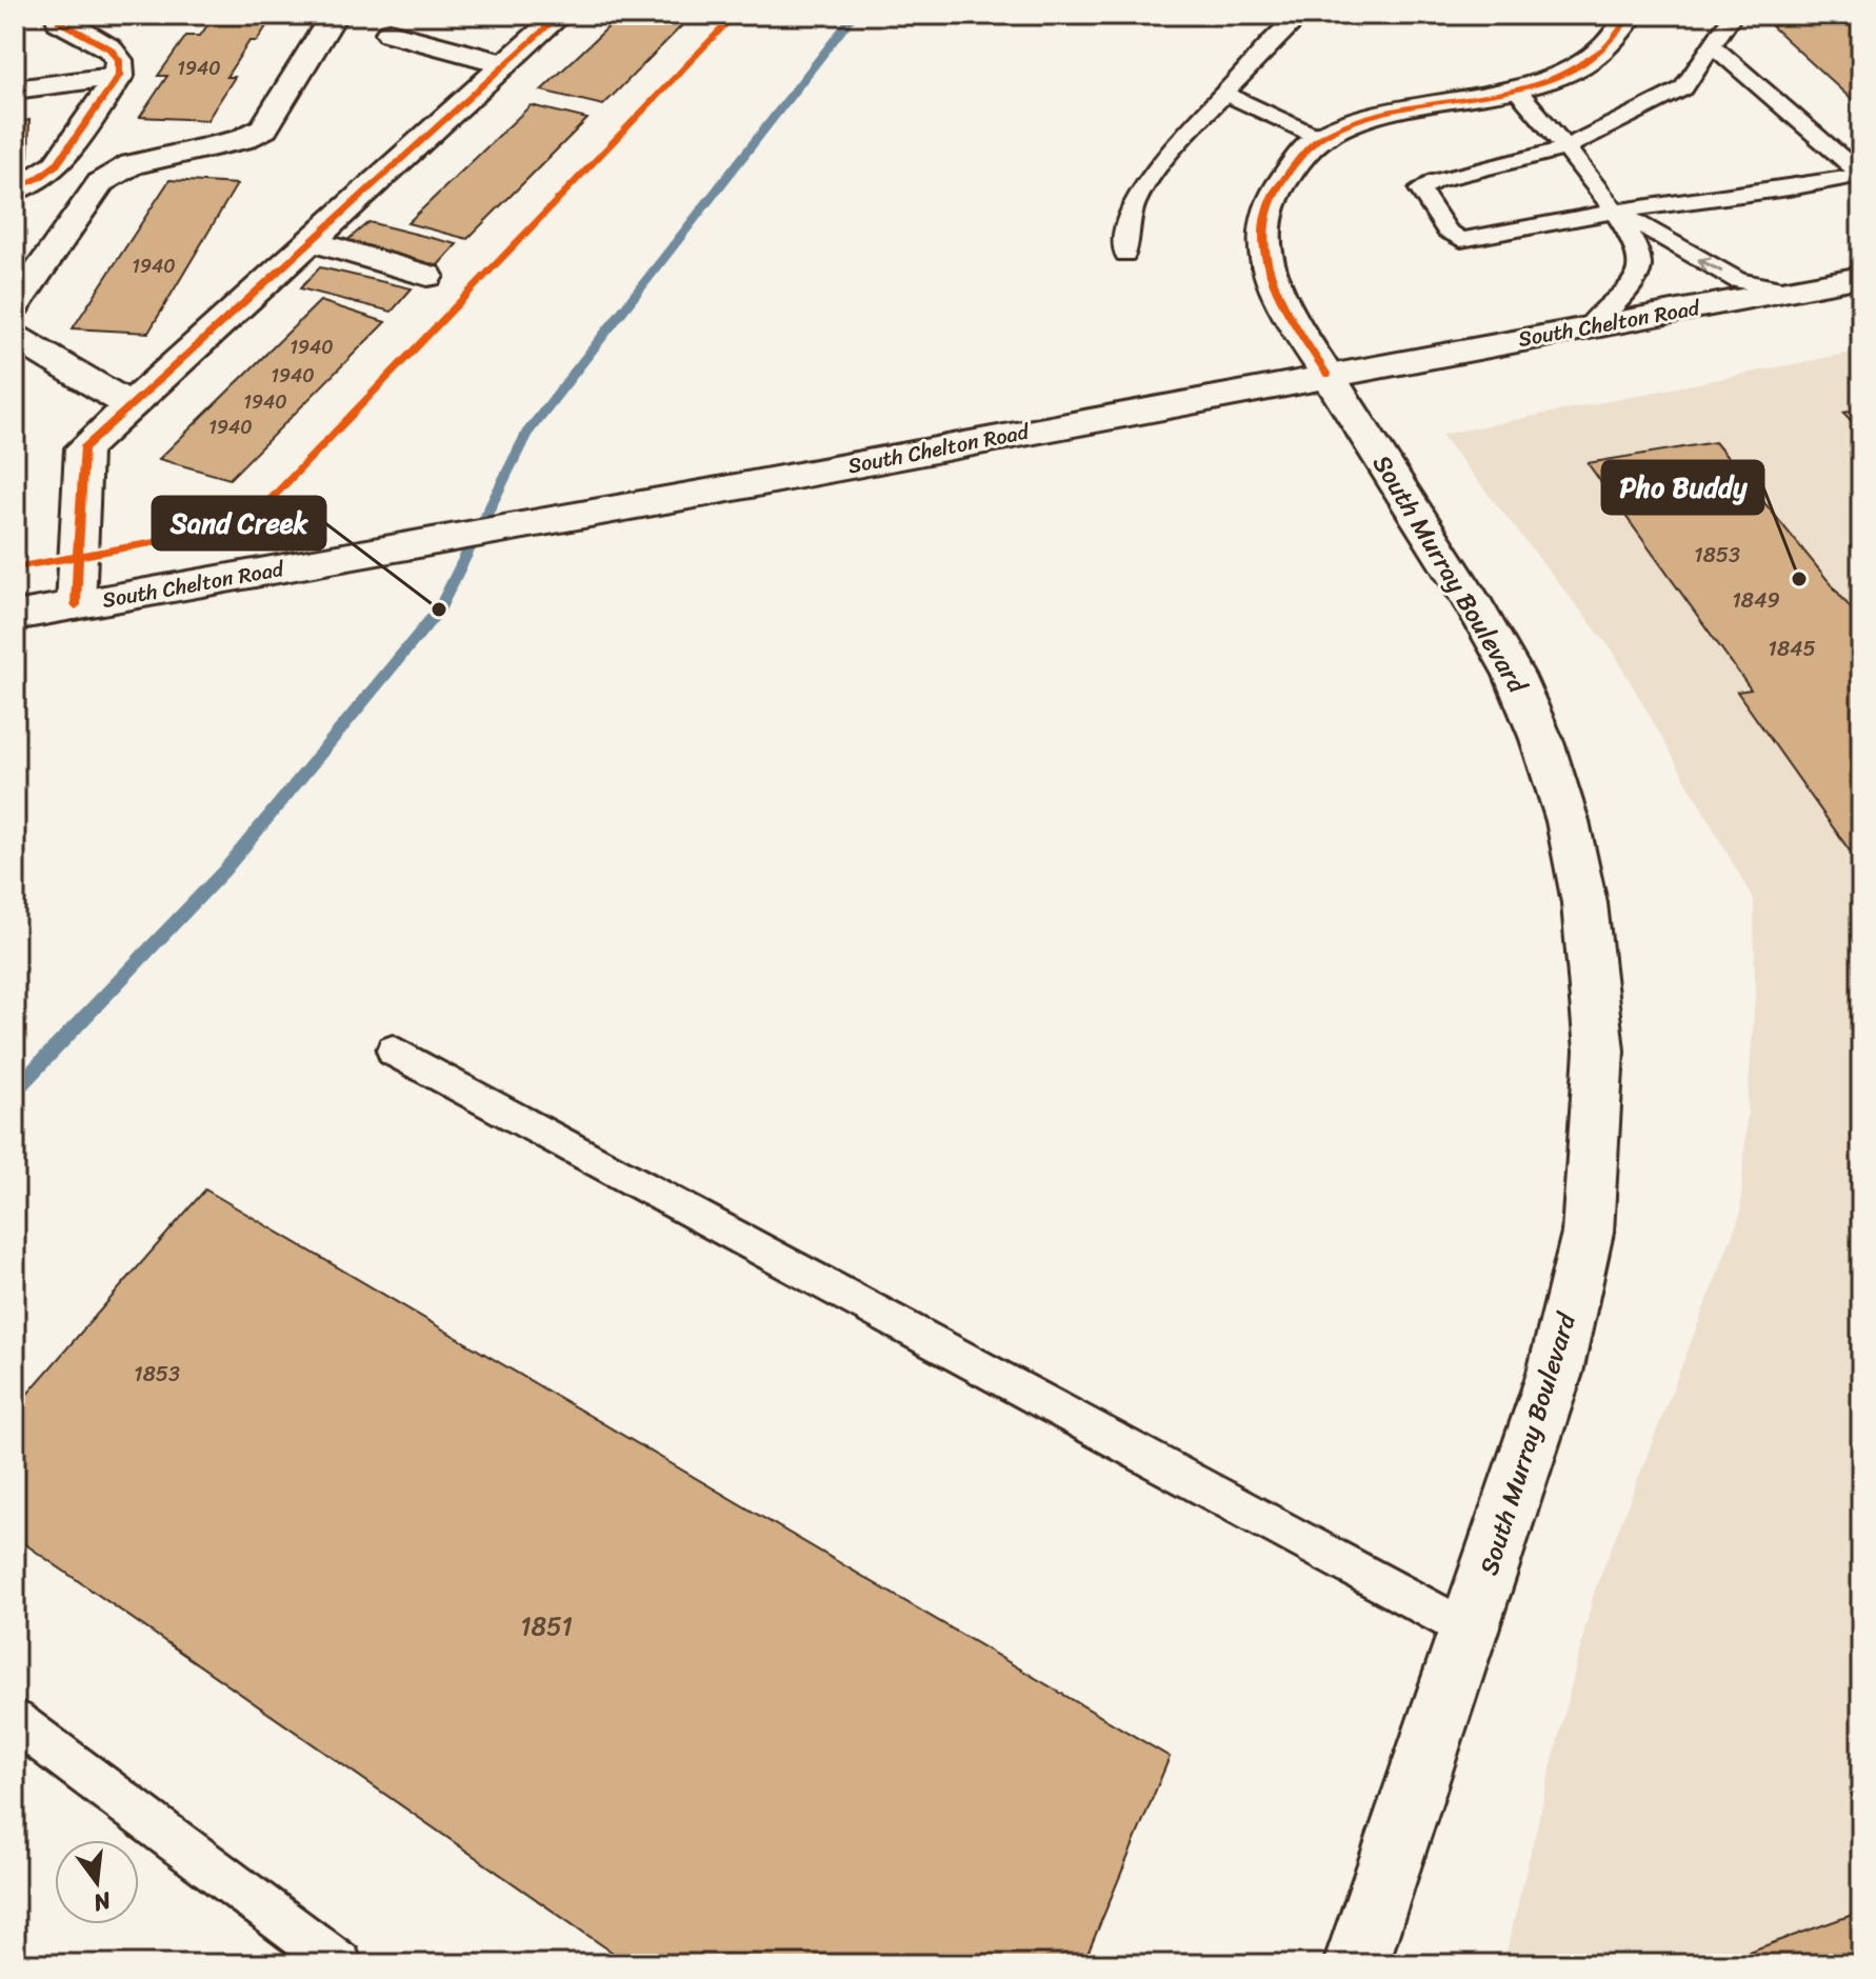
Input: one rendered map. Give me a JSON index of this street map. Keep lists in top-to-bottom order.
{
  "streets": {
    "street": ["South Chelton Road", "South Murray Boulevard"]
  },
  "crossings": [
    ["South Chelton Road", "South Murray Boulevard"]
  ],
  "places": ["Pho Buddy", "Sand Creek"],
  "house_numbers": [
    "1940",
    "1940",
    "1940",
    "1940",
    "1940",
    "1940",
    "1853",
    "1849",
    "1845",
    "1853",
    "1851"
  ],
  "north": "bottom"
}
